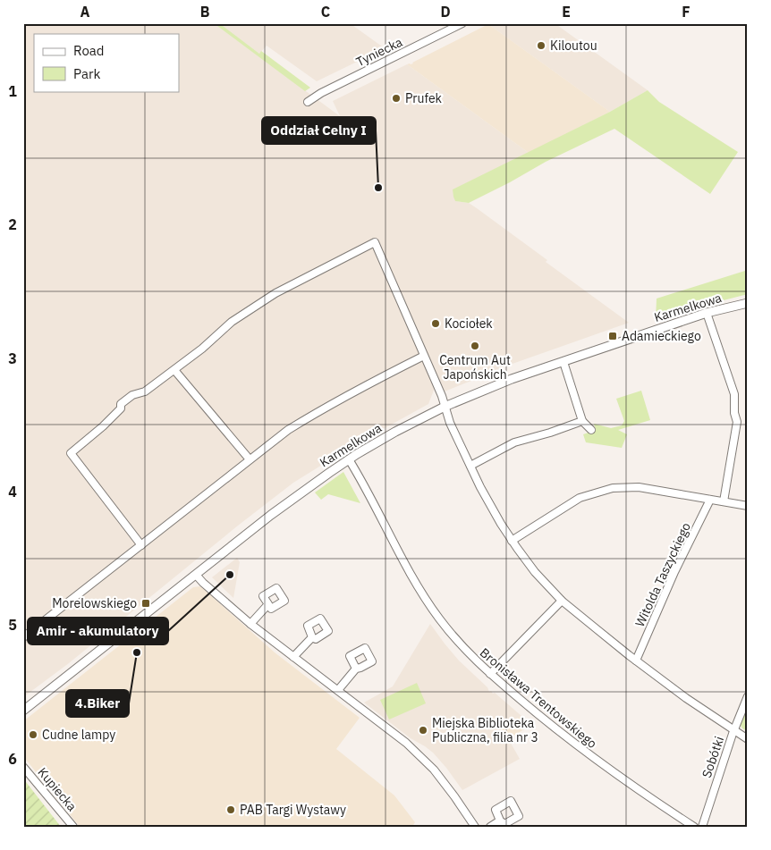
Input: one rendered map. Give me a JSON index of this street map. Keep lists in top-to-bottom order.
{
  "streets": {
    "street": [
      "Tyniecka",
      "Karmelkowa",
      "Witolda Taszyckiego",
      "Bronisława Trentowskiego",
      "Sobótki",
      "Kupiecka"
    ]
  },
  "crossings": [
    ["Karmelkowa", "Bronisława Trentowskiego"]
  ],
  "places": {
    "other": [
      "Kiloutou",
      "Prufek",
      "Oddział Celny I",
      "Kociołek",
      "Centrum Aut Japońskich",
      "Amir - akumulatory",
      "4.Biker",
      "Miejska Biblioteka Publiczna, filia nr 3",
      "Cudne lampy",
      "PAB Targi Wystawy"
    ],
    "transit": ["Adamieckiego", "Morelowskiego"]
  },
  "legend": ["Road", "Park"],
  "grid": {
    "columns": [
      "A",
      "B",
      "C",
      "D",
      "E",
      "F"
    ],
    "rows": [
      "1",
      "2",
      "3",
      "4",
      "5",
      "6"
    ]
  }
}
